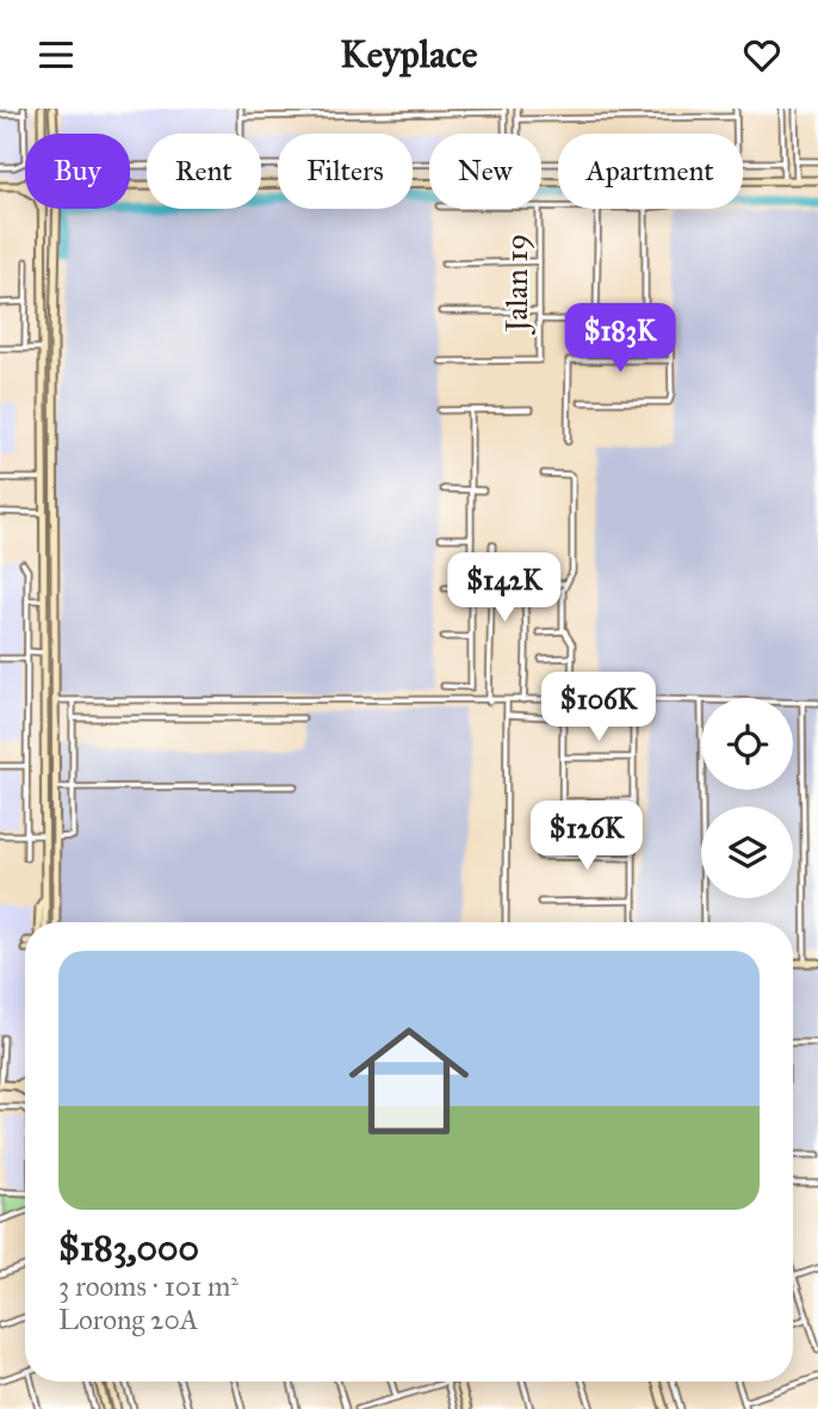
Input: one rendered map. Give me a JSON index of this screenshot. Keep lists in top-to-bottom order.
{
  "streets": {
    "street": ["Jalan 19"]
  },
  "page": {
    "header": "Keyplace",
    "chip": [
      "Buy",
      "Rent",
      "Filters",
      "New",
      "Apartment"
    ],
    "price": [
      "$183K",
      "$142K",
      "$106K",
      "$126K"
    ],
    "list": [
      {
        "name": "$183,000",
        "note": "3 rooms · 101 m² · Lorong 20A"
      }
    ]
  }
}
